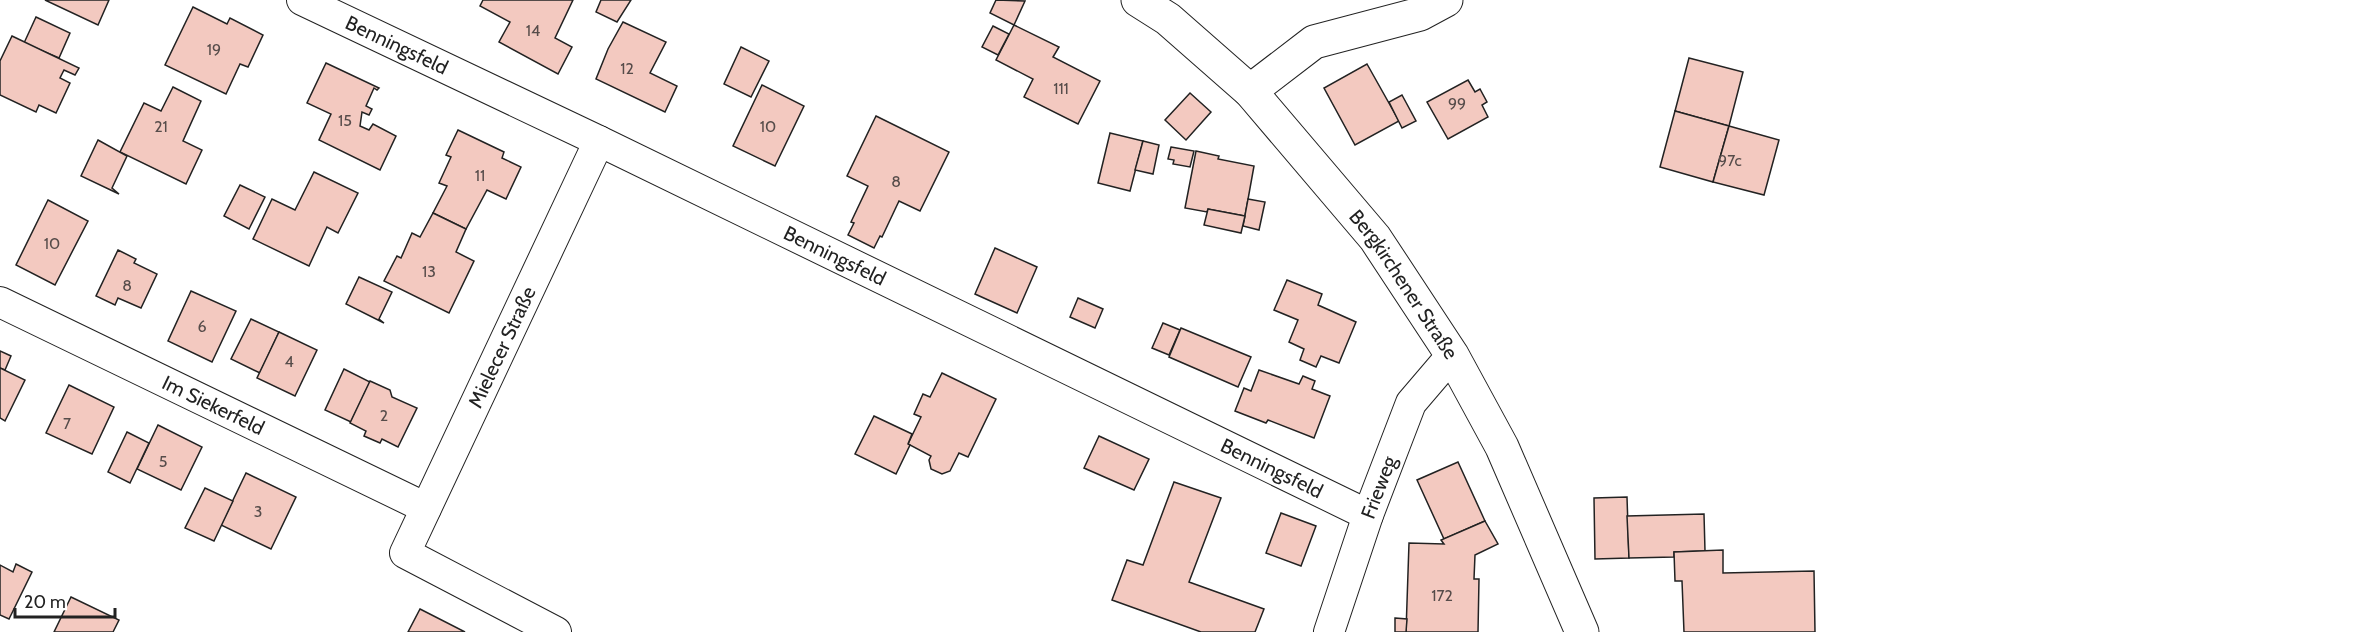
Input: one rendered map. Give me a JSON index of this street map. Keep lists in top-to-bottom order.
{
  "streets": {
    "street": [
      "Benningsfeld",
      "Bergkirchener Straße",
      "Mielecer Straße",
      "Im Siekerfeld",
      "Frieweg"
    ]
  },
  "crossings": [
    ["Benningsfeld", "Mielecer Straße"],
    ["Benningsfeld", "Frieweg"],
    ["Bergkirchener Straße", "Frieweg"],
    ["Mielecer Straße", "Im Siekerfeld"]
  ],
  "house_numbers": [
    "14",
    "19",
    "12",
    "111",
    "99",
    "15",
    "21",
    "10",
    "97c",
    "11",
    "8",
    "10",
    "13",
    "8",
    "6",
    "4",
    "2",
    "7",
    "5",
    "3",
    "172"
  ],
  "scale_bar": "20 m"
}
